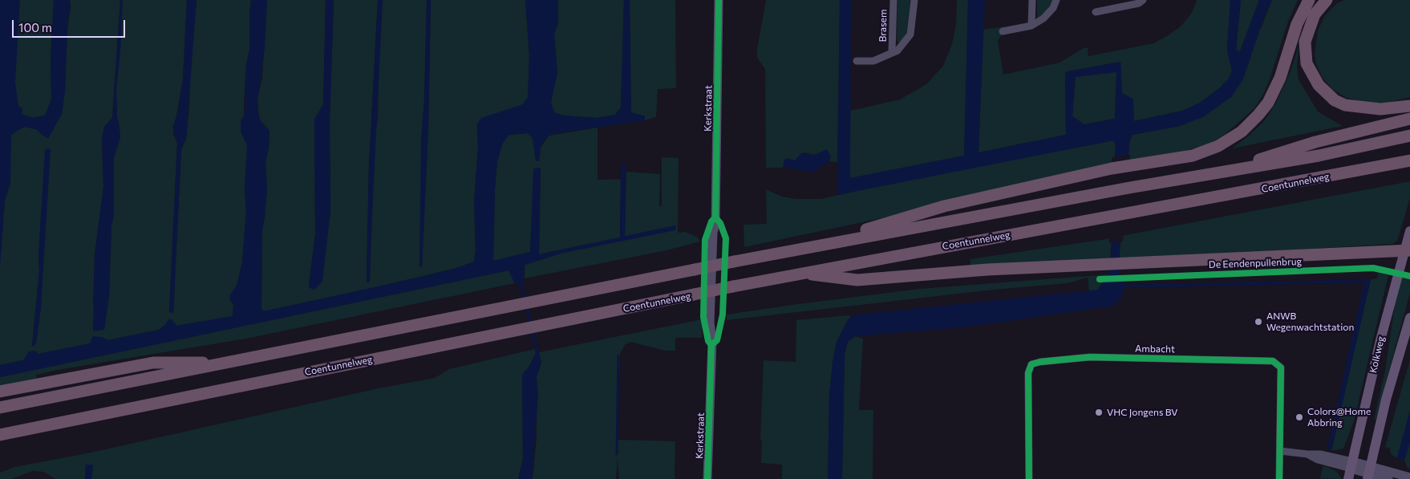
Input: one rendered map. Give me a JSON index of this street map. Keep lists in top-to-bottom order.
{
  "streets": {
    "highway": ["Coentunnelweg"],
    "main road": ["Kolkweg"],
    "street": ["Brasem", "Kerkstraat", "Ambacht"],
    "cycle path": ["De Eendenpullenbrug"]
  },
  "places": ["ANWB Wegenwachtstation", "VHC Jongens BV", "Colors@Home Abbring"],
  "scale_bar": "100 m"
}
